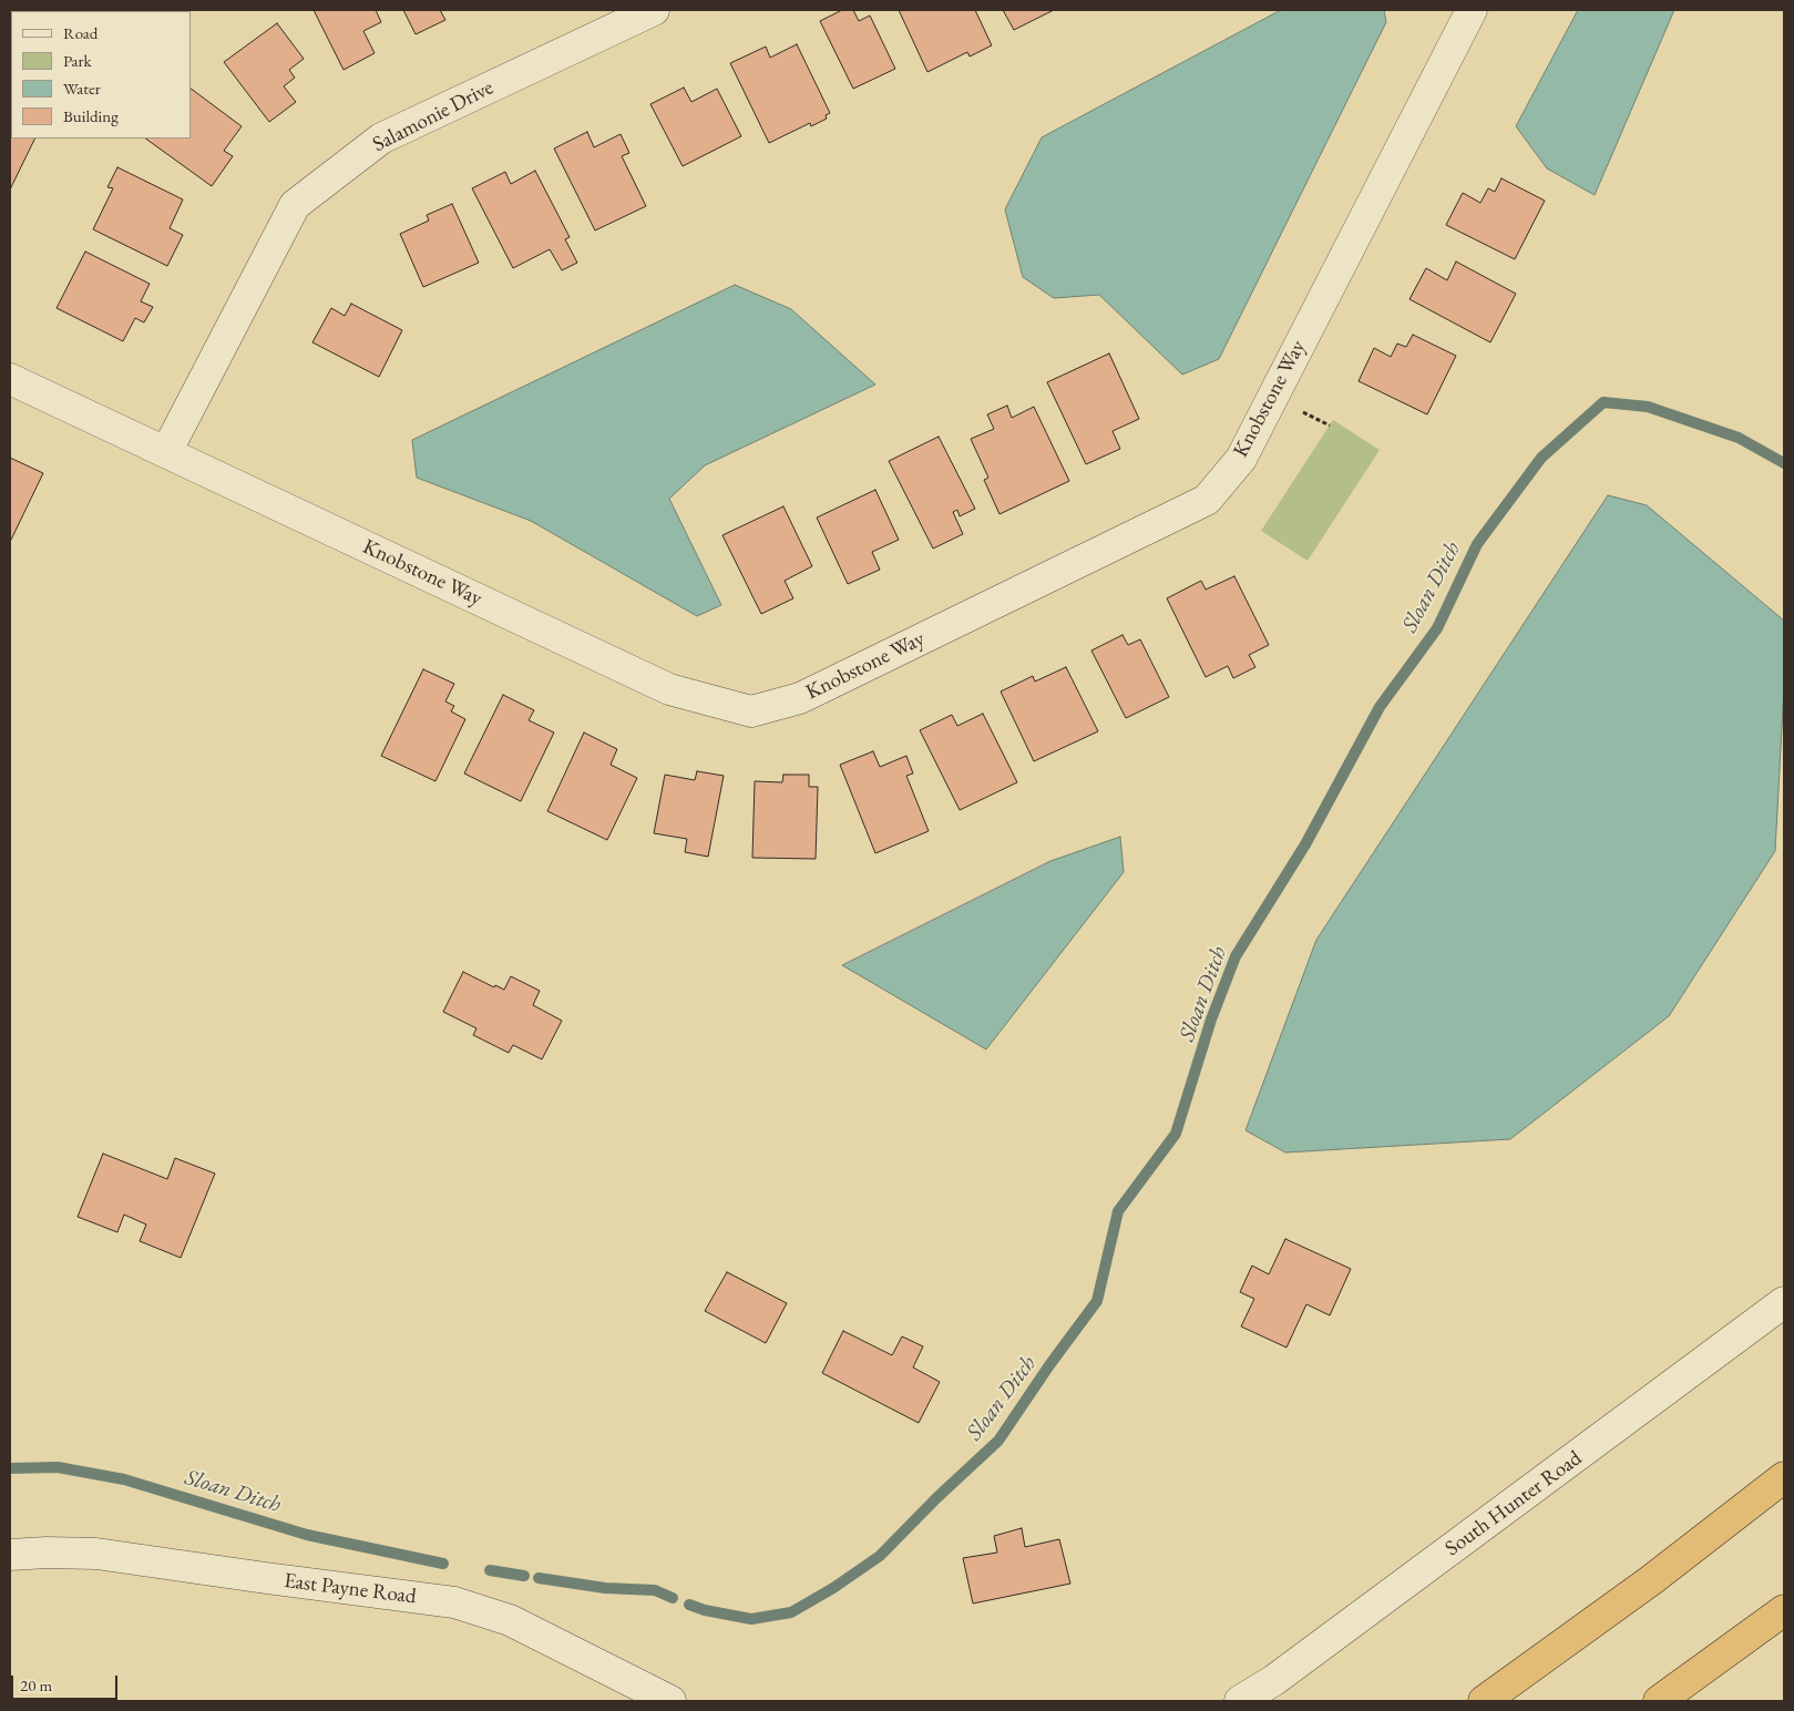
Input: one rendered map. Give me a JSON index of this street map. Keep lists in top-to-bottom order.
{
  "streets": {
    "street": [
      "Salamonie Drive",
      "Knobstone Way",
      "South Hunter Road",
      "East Payne Road"
    ]
  },
  "crossings": [
    ["Salamonie Drive", "Knobstone Way"]
  ],
  "water": ["Sloan Ditch"],
  "legend": [
    "Road",
    "Park",
    "Water",
    "Building"
  ],
  "scale_bar": "20 m"
}
